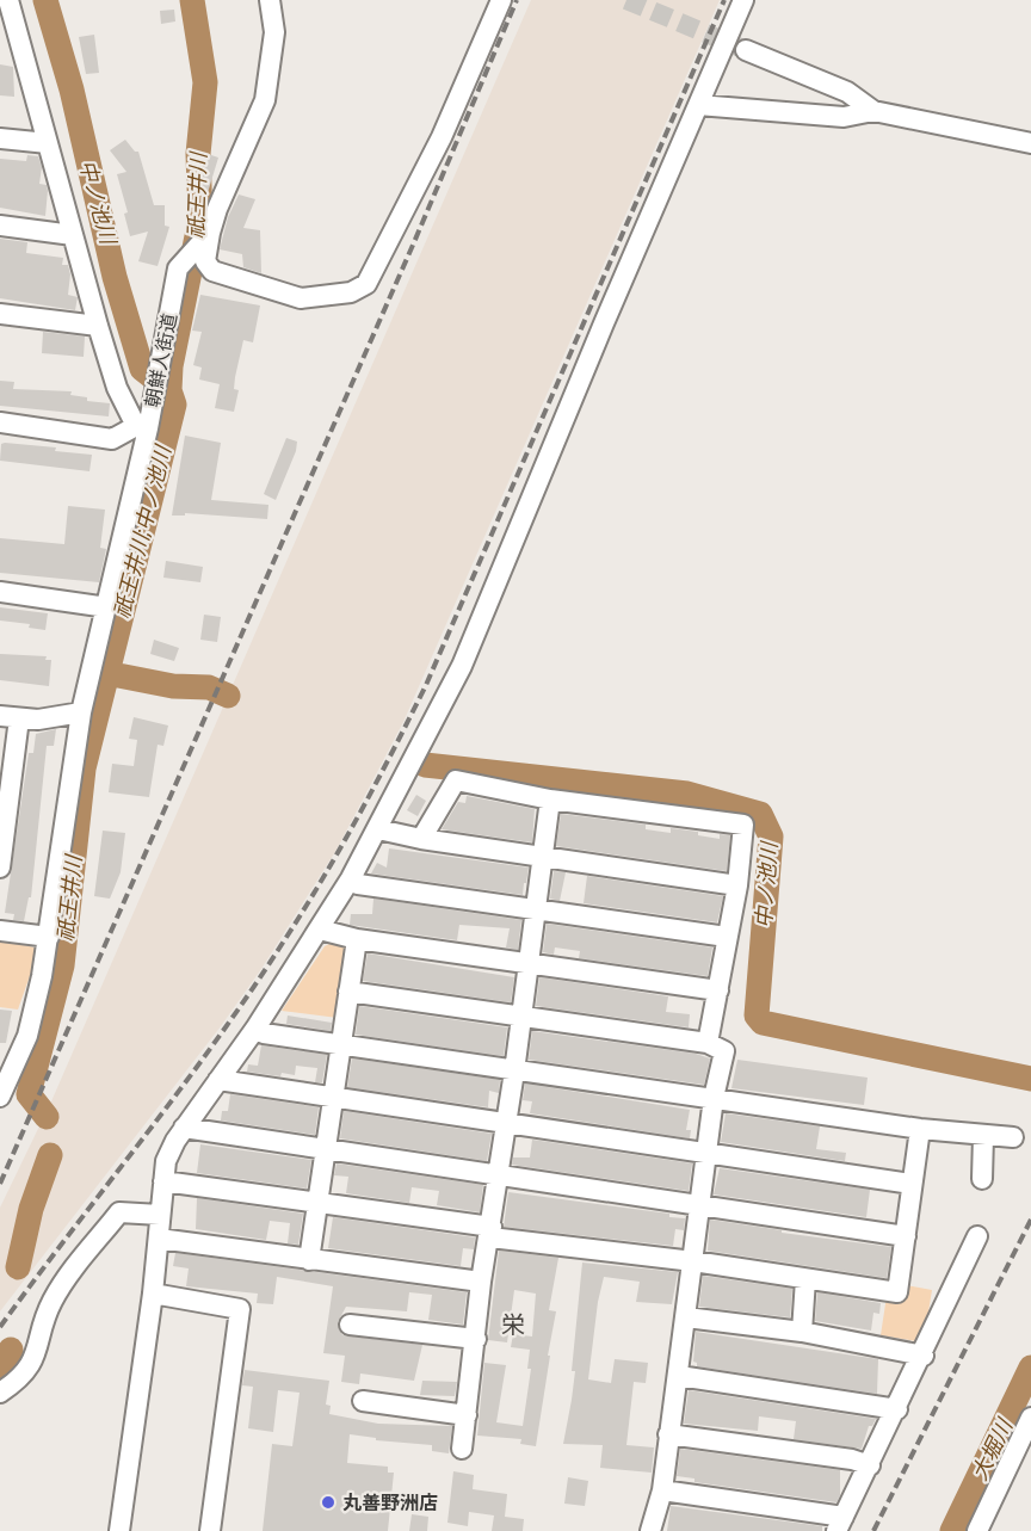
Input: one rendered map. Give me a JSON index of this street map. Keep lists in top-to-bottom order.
{
  "streets": {
    "street": ["朝鮮人街道"]
  },
  "districts": ["栄"],
  "water": [
    "祇王井川",
    "中ノ池川",
    "祇王井川;中ノ池川",
    "大堀川"
  ],
  "places": ["丸善野洲店"]
}
